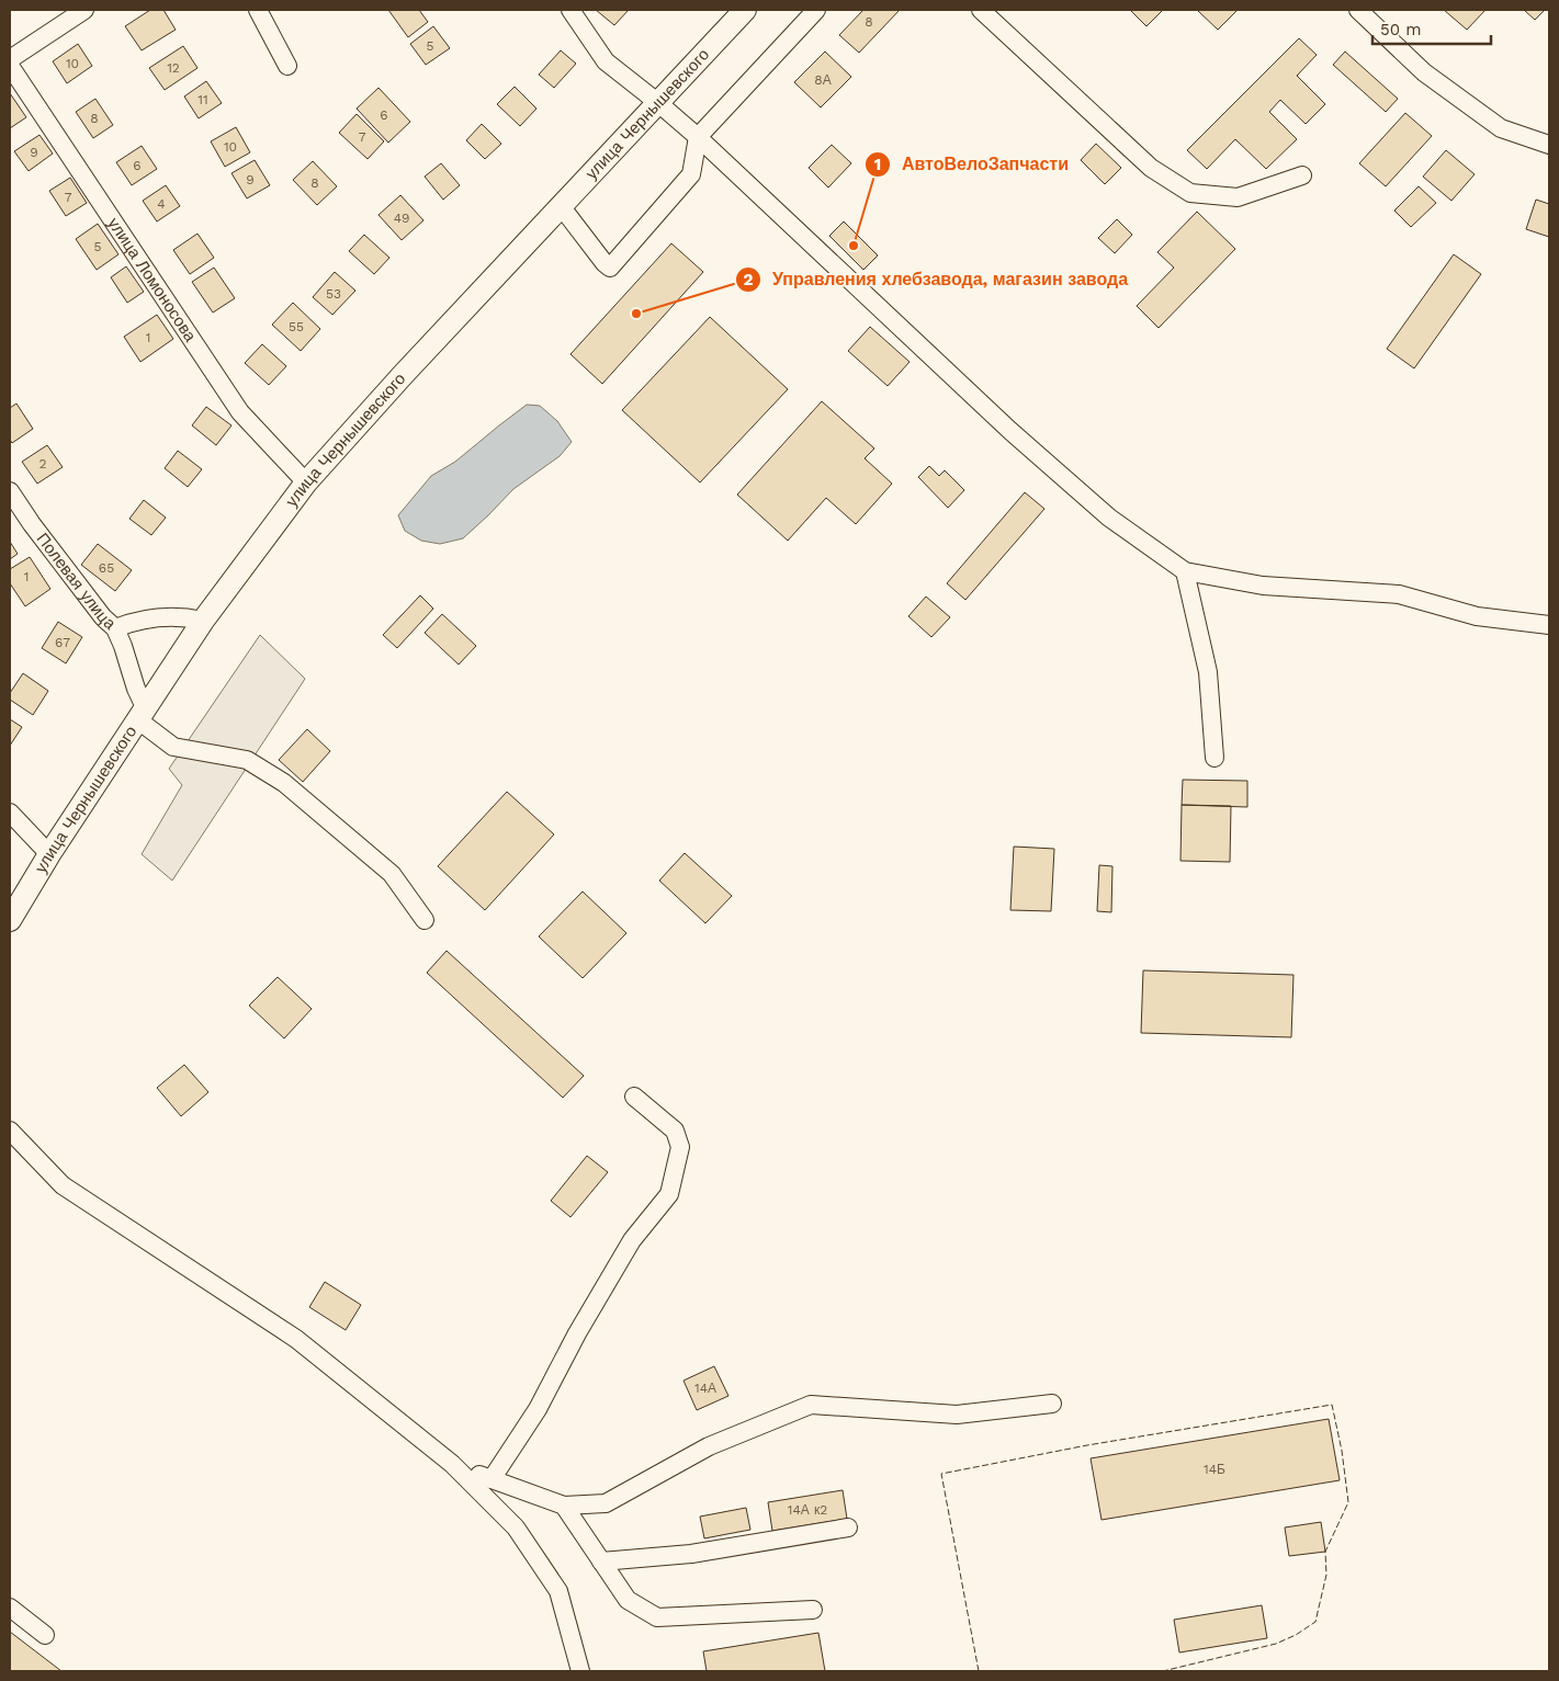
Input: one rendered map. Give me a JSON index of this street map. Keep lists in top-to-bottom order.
{
  "streets": {
    "main road": ["улица Чернышевского"],
    "street": ["улица Ломоносова", "Полевая улица"]
  },
  "crossings": [
    ["улица Чернышевского", "улица Ломоносова"],
    ["улица Чернышевского", "Полевая улица"]
  ],
  "places": ["АвтоВелоЗапчасти", "Управления хлебзавода, магазин завода"],
  "house_numbers": [
    "8",
    "5",
    "10",
    "12",
    "8А",
    "11",
    "6",
    "8",
    "7",
    "10",
    "9",
    "6",
    "9",
    "8",
    "7",
    "4",
    "49",
    "5",
    "53",
    "55",
    "1",
    "2",
    "65",
    "1",
    "67",
    "14А",
    "14Б",
    "14А к2"
  ],
  "scale_bar": "50 m"
}
